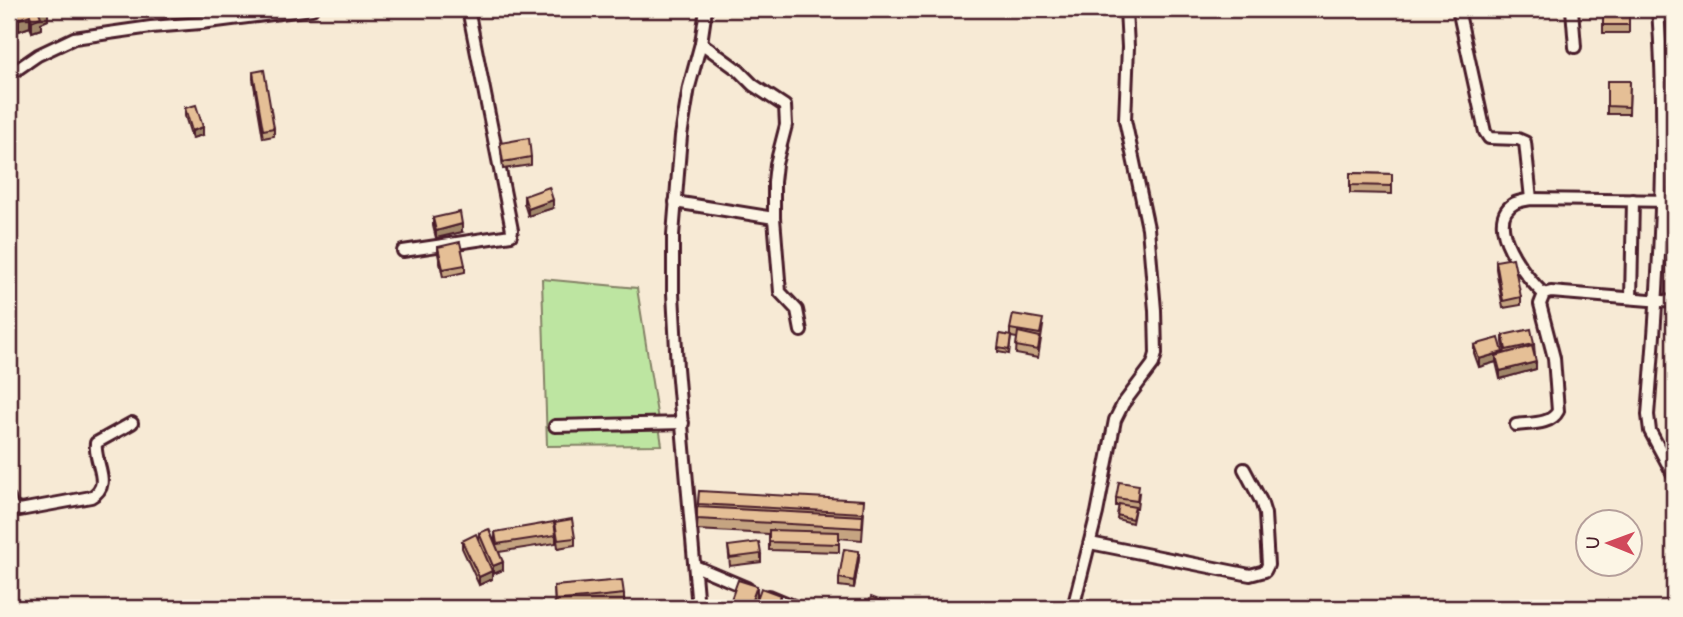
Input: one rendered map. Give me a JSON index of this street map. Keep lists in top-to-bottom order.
{
  "north": "left"
}
